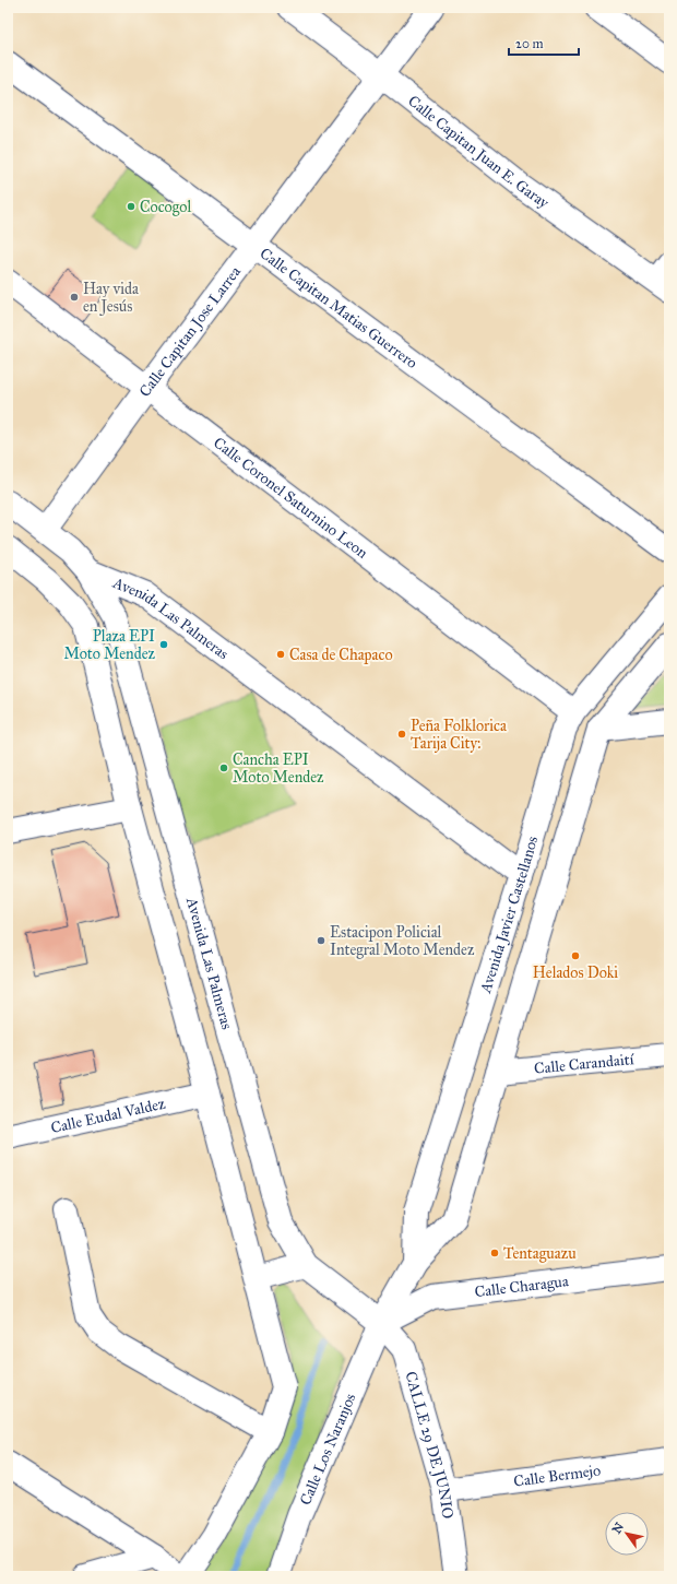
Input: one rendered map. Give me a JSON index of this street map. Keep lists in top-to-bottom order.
{
  "streets": {
    "street": [
      "Calle Capitan Juan E. Garay",
      "Calle Capitan Matias Guerrero",
      "Calle Capitan Jose Larrea",
      "Calle Coronel Saturnino Leon",
      "Avenida Las Palmeras",
      "Avenida Javier Castellanos",
      "Calle Carandaití",
      "Calle Eudal Valdez",
      "Calle Charagua",
      "CALLE 29 DE JUNIO",
      "Calle Los Naranjos",
      "Calle Bermejo"
    ]
  },
  "crossings": [
    ["Calle Capitan Juan E. Garay", "Calle Capitan Jose Larrea"],
    ["Calle Capitan Matias Guerrero", "Calle Capitan Jose Larrea"],
    ["Calle Capitan Jose Larrea", "Calle Coronel Saturnino Leon"],
    ["Calle Capitan Jose Larrea", "Avenida Las Palmeras"],
    ["Calle Coronel Saturnino Leon", "Avenida Javier Castellanos"],
    ["Avenida Las Palmeras", "Avenida Javier Castellanos"],
    ["Avenida Las Palmeras", "Calle Charagua"],
    ["Avenida Las Palmeras", "CALLE 29 DE JUNIO"],
    ["Avenida Las Palmeras", "Calle Los Naranjos"],
    ["Avenida Javier Castellanos", "Calle Carandaití"],
    ["Avenida Javier Castellanos", "Calle Charagua"],
    ["Avenida Javier Castellanos", "CALLE 29 DE JUNIO"],
    ["Avenida Javier Castellanos", "Calle Los Naranjos"],
    ["Calle Charagua", "CALLE 29 DE JUNIO"],
    ["Calle Charagua", "Calle Los Naranjos"],
    ["CALLE 29 DE JUNIO", "Calle Los Naranjos"],
    ["CALLE 29 DE JUNIO", "Calle Bermejo"]
  ],
  "places": [
    "Cocogol",
    "Hay vida en Jesús",
    "Plaza EPI Moto Mendez",
    "Casa de Chapaco",
    "Peña Folklorica Tarija City:",
    "Cancha EPI Moto Mendez",
    "Estacipon Policial Integral Moto Mendez",
    "Helados Doki",
    "Tentaguazu"
  ],
  "scale_bar": "20 m",
  "north": "top left"
}
